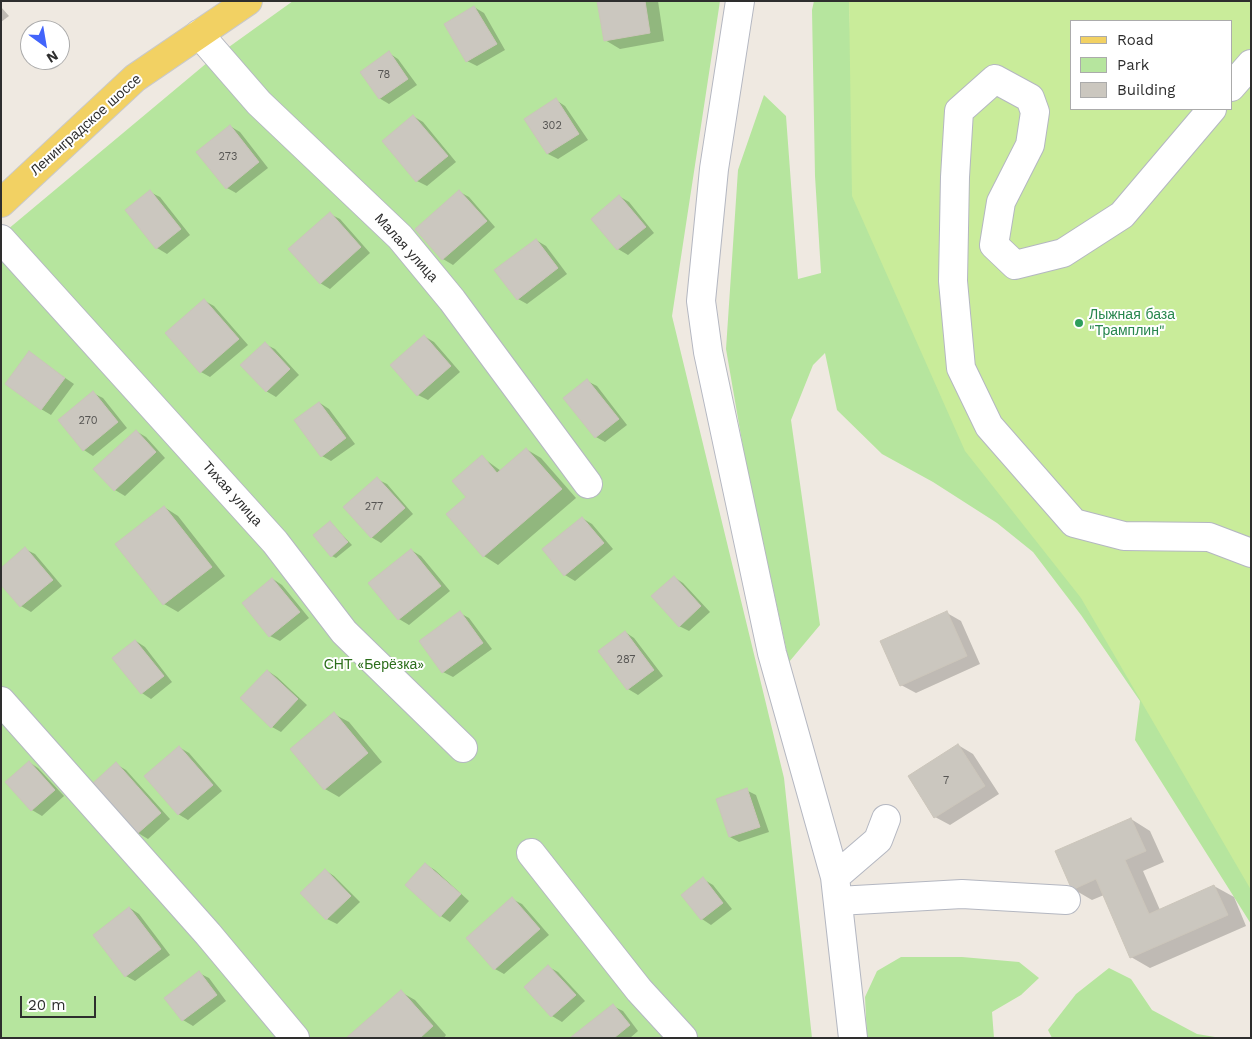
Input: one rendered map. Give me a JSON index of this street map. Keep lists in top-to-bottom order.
{
  "streets": {
    "main road": ["Ленинградское шоссе"],
    "street": ["Малая улица", "Тихая улица"]
  },
  "crossings": [
    ["Ленинградское шоссе", "Малая улица"]
  ],
  "parks": ["СНТ «Берёзка»"],
  "places": ["Лыжная база \"Трамплин\""],
  "house_numbers": [
    "78",
    "302",
    "273",
    "270",
    "277",
    "287",
    "7"
  ],
  "legend": ["Road", "Park", "Building"],
  "scale_bar": "20 m",
  "north": "bottom right"
}
